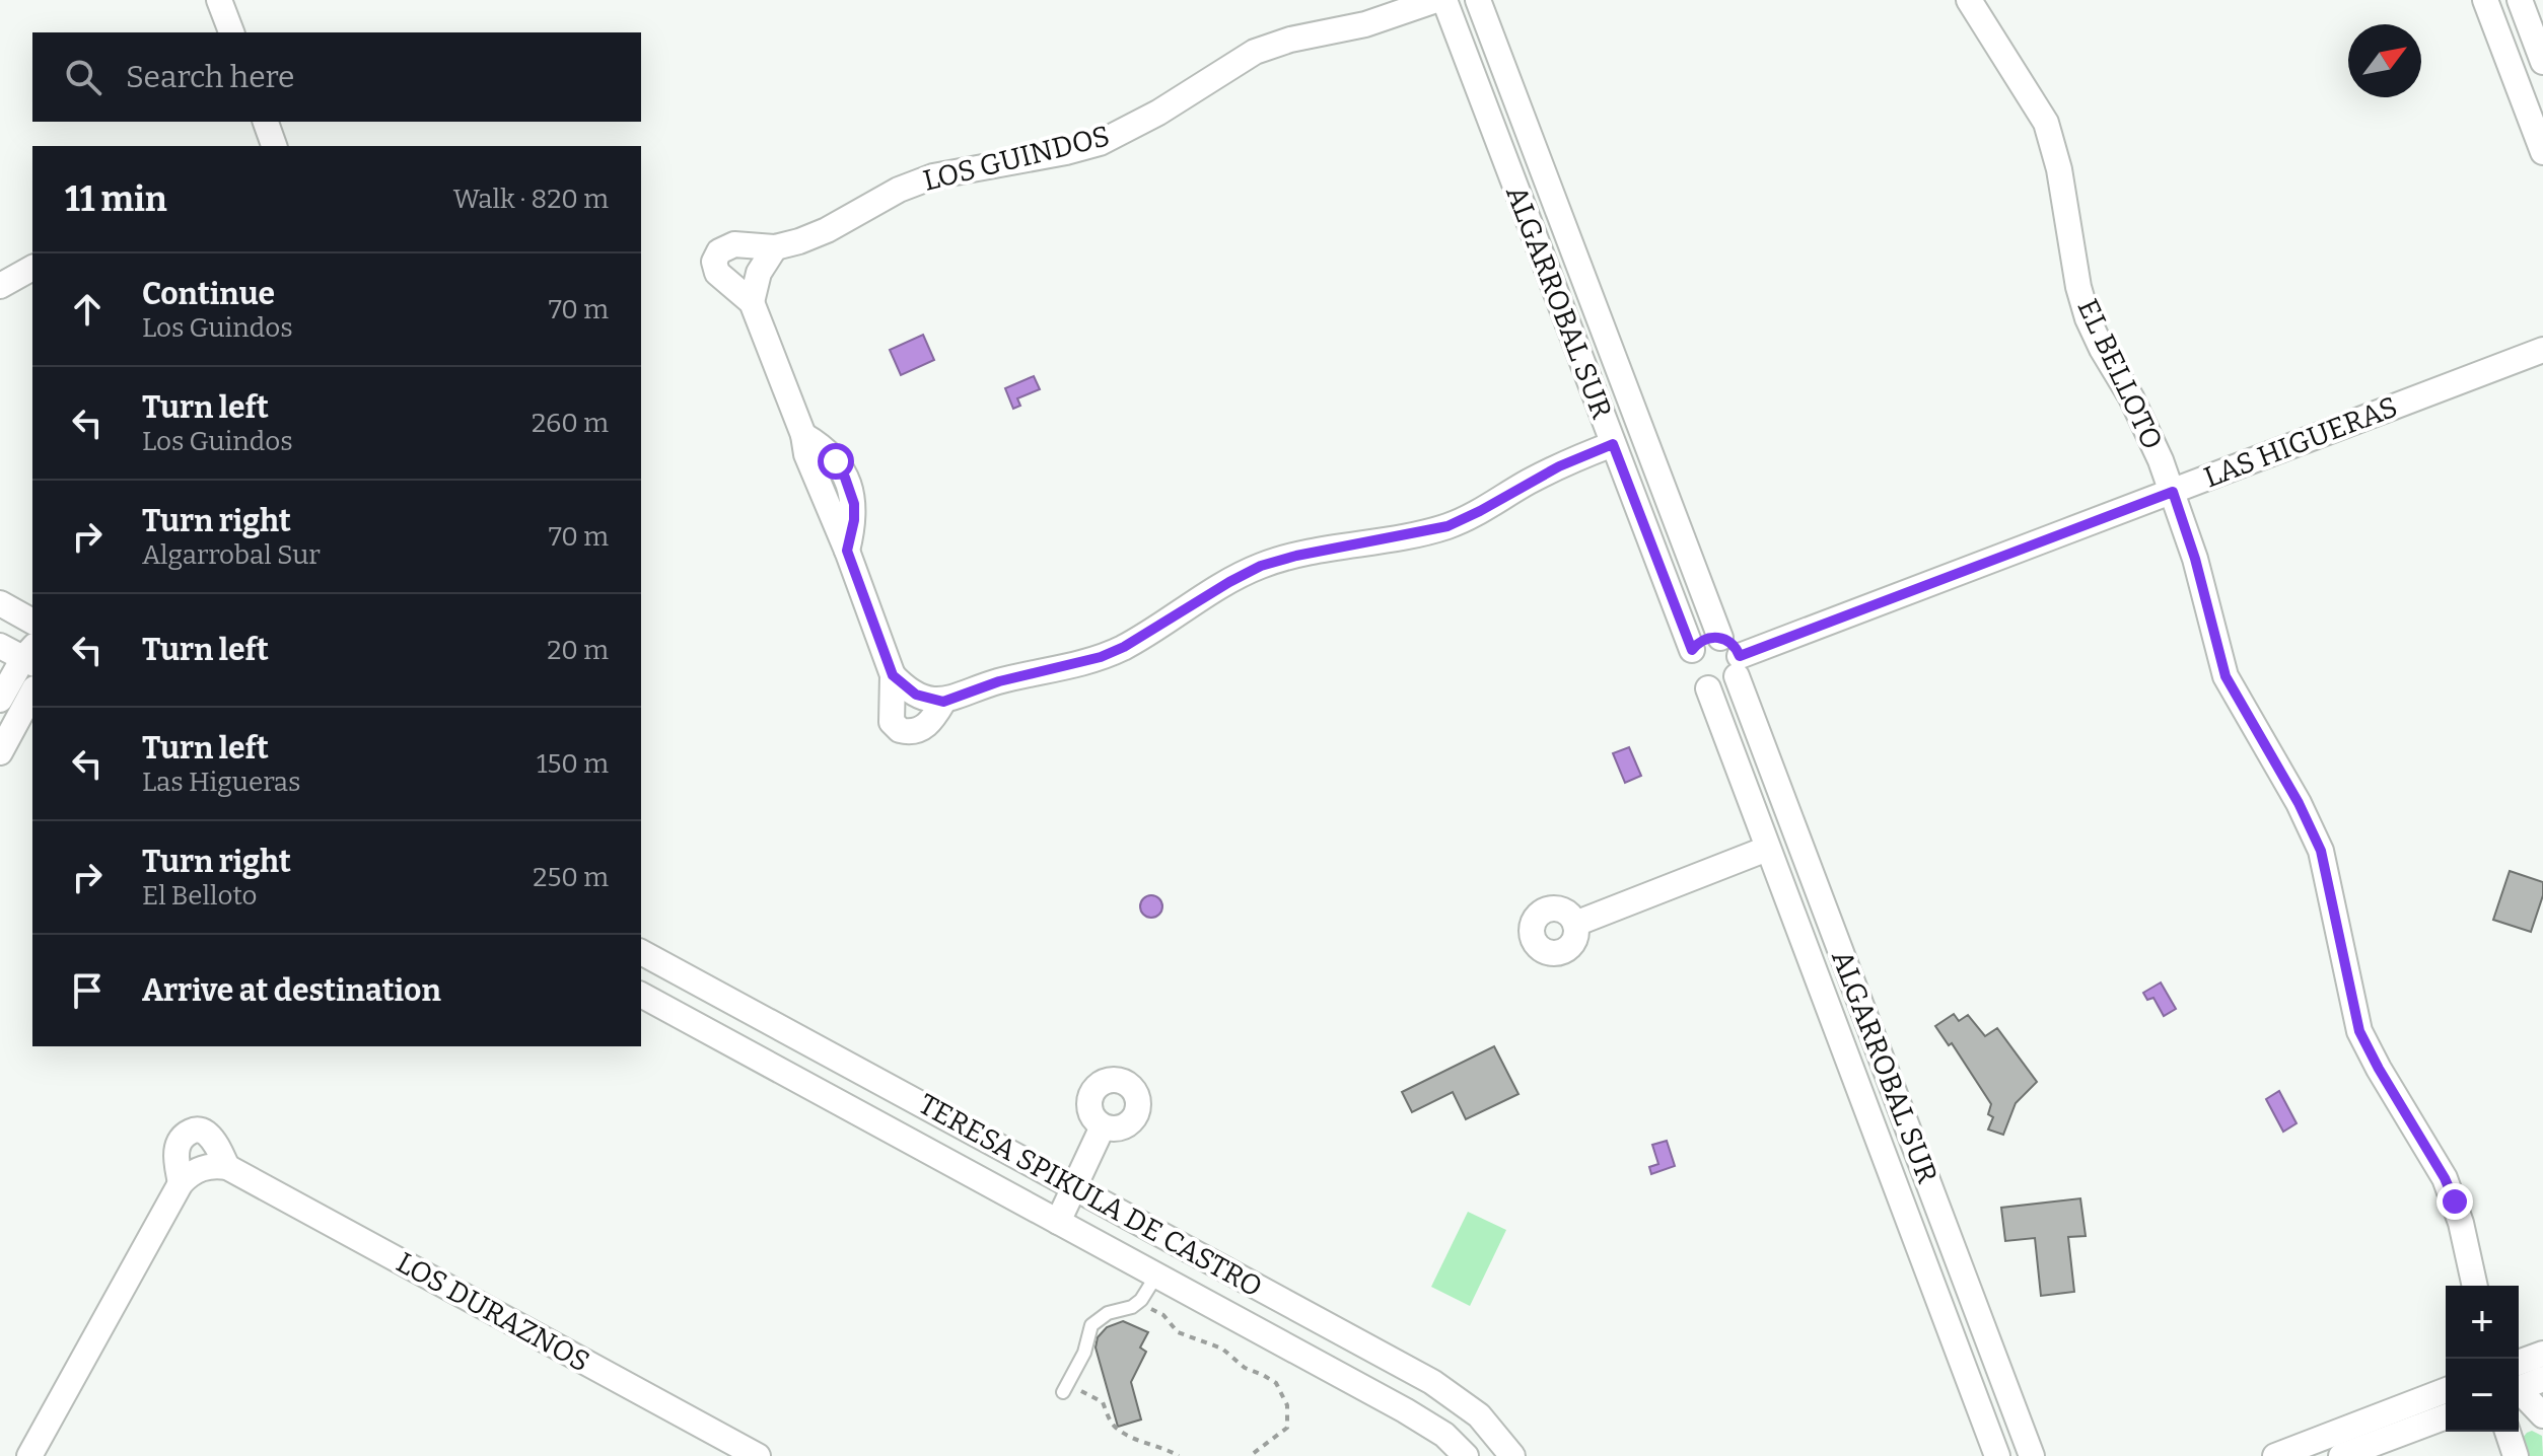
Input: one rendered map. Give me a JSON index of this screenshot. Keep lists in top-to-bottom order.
{
  "streets": {
    "street": [
      "LOS GUINDOS",
      "ALGARROBAL SUR",
      "EL BELLOTO",
      "LAS HIGUERAS",
      "TERESA SPIKULA DE CASTRO",
      "LOS DURAZNOS"
    ]
  },
  "crossings": [
    ["LOS GUINDOS", "ALGARROBAL SUR"],
    ["ALGARROBAL SUR", "LAS HIGUERAS"],
    ["EL BELLOTO", "LAS HIGUERAS"]
  ],
  "north": "top right",
  "page": {
    "search": "Search here",
    "heading": ["11 min", "Walk · 820 m"],
    "list": [
      ["Continue", "Los Guindos", "70 m"],
      ["Turn left", "Los Guindos", "260 m"],
      ["Turn right", "Algarrobal Sur", "70 m"],
      ["Turn left", "20 m"],
      ["Turn left", "Las Higueras", "150 m"],
      ["Turn right", "El Belloto", "250 m"],
      "Arrive at destination"
    ],
    "map_buttons": ["+", "−"]
  }
}
